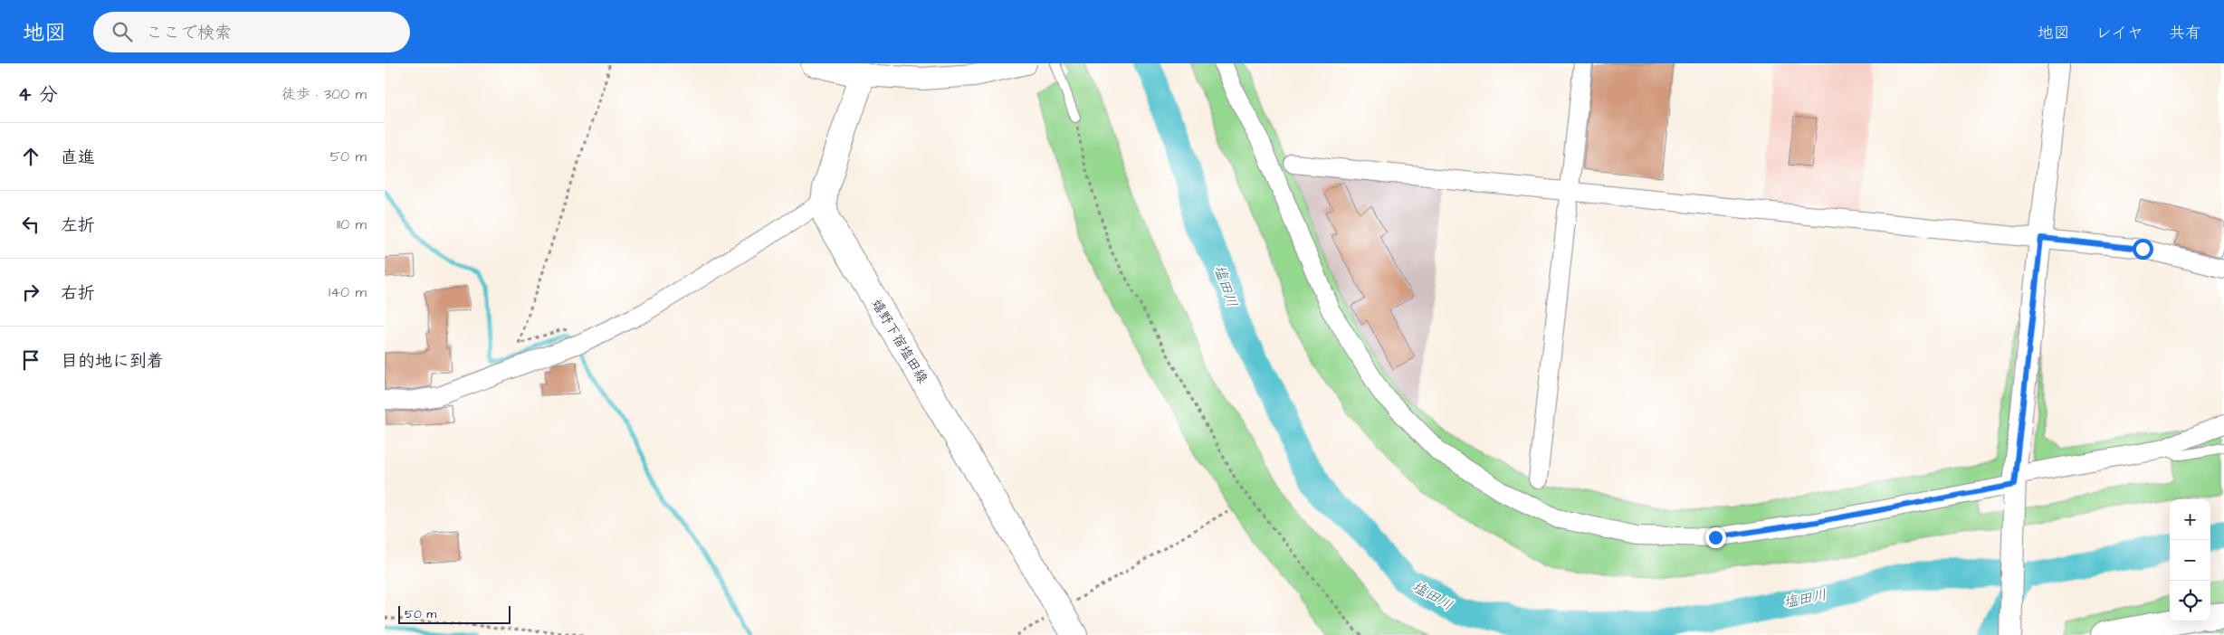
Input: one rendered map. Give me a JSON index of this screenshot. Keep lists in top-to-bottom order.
{
  "streets": {
    "main road": ["嬉野下宿塩田線"]
  },
  "water": ["塩田川"],
  "scale_bar": "50 m",
  "page": {
    "header": "地図",
    "search": "ここで検索",
    "nav": ["地図", "レイヤ", "共有"],
    "heading": ["4 分", "徒歩 · 300 m"],
    "list": [
      ["直進", "50 m"],
      ["左折", "110 m"],
      ["右折", "140 m"],
      "目的地に到着"
    ],
    "map_buttons": ["+", "−"],
    "scale": "50 m"
  }
}
